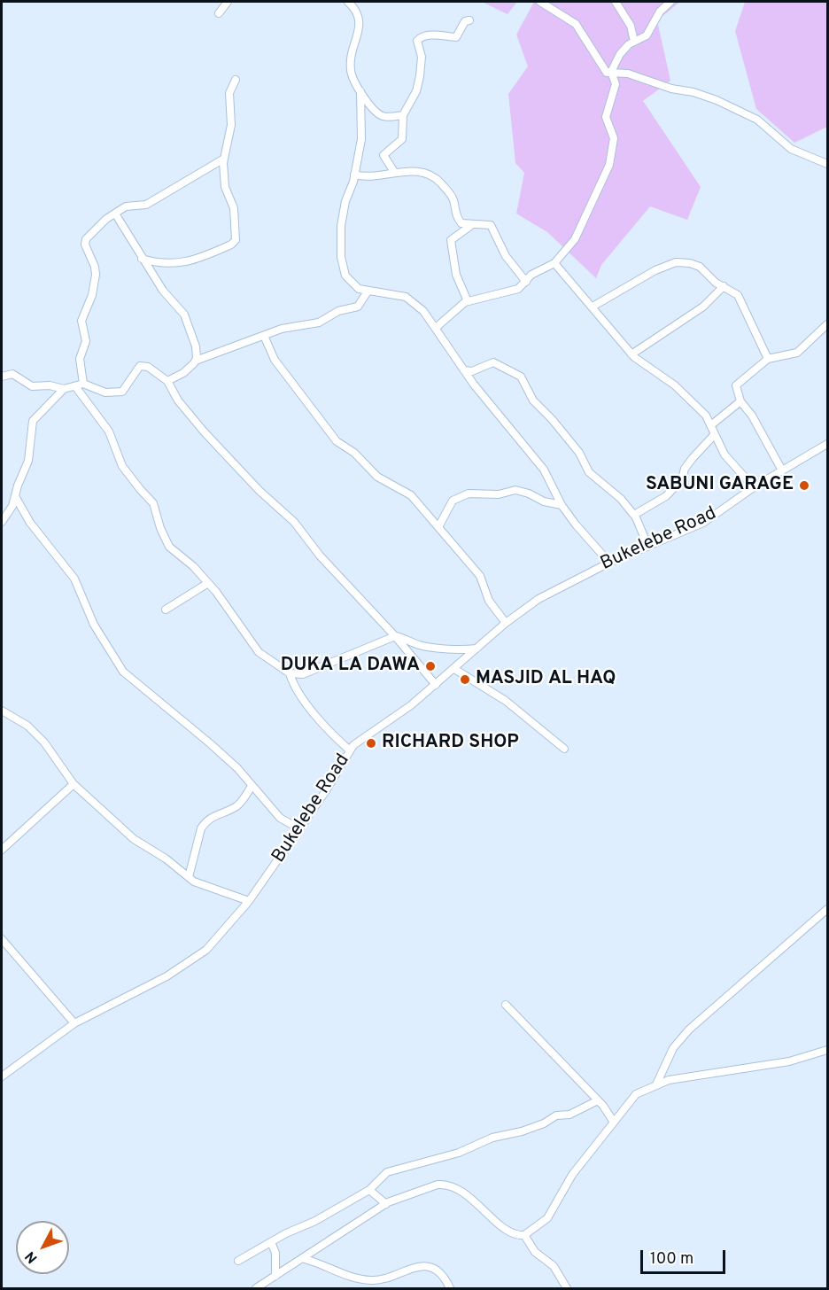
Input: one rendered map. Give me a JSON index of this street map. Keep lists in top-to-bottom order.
{
  "streets": {
    "street": ["Bukelebe Road"]
  },
  "places": [
    "SABUNI GARAGE",
    "DUKA LA DAWA",
    "MASJID AL HAQ",
    "RICHARD SHOP"
  ],
  "scale_bar": "100 m",
  "north": "bottom left"
}
